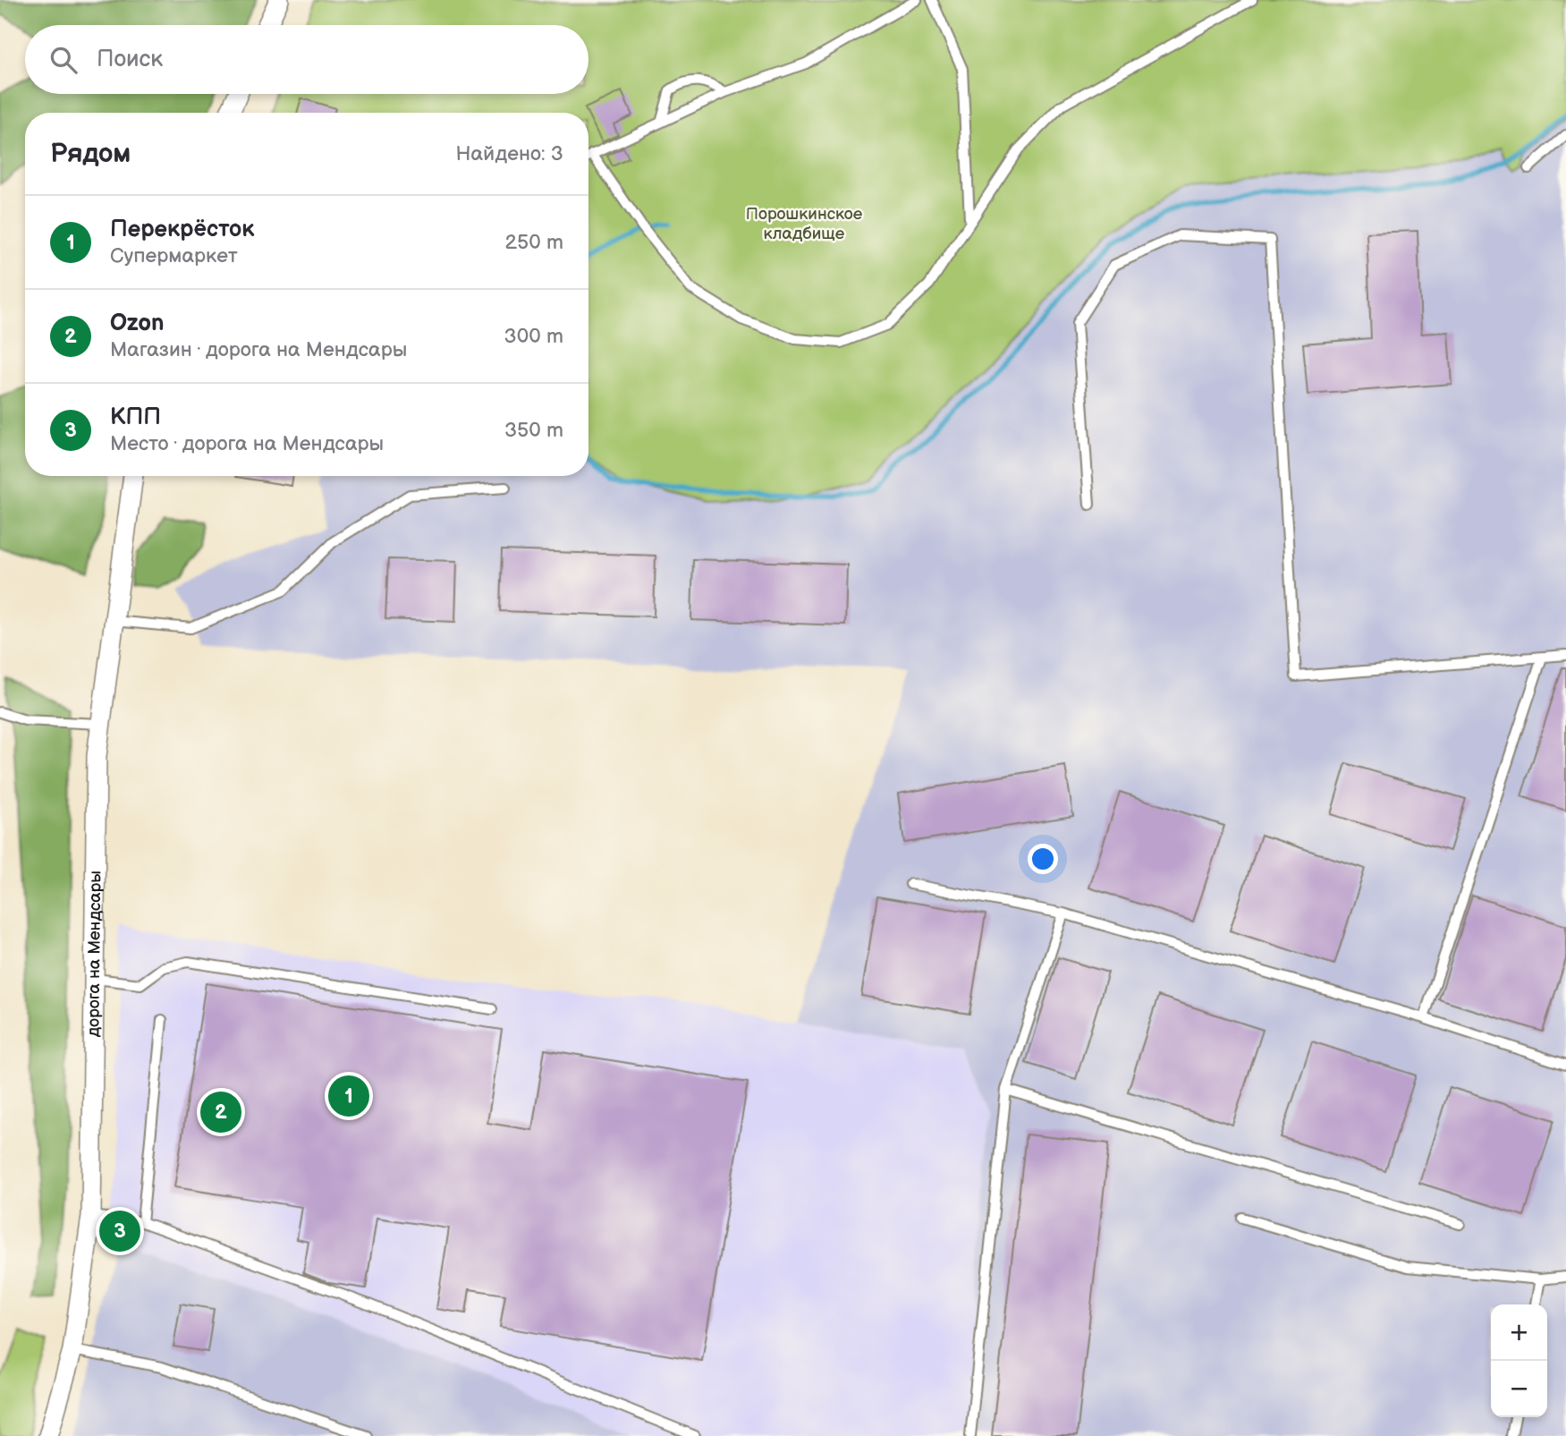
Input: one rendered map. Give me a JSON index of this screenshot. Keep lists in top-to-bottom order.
{
  "streets": {
    "street": ["дорога на Мендсары"]
  },
  "parks": ["Порошкинское кладбище"],
  "page": {
    "search": "Поиск",
    "heading": ["Рядом", "Найдено: 3"],
    "list": [
      {
        "mark": "1",
        "name": "Перекрёсток",
        "note": "Супермаркет",
        "value": "250 m"
      },
      {
        "mark": "2",
        "name": "Ozon",
        "note": "Магазин · дорога на Мендсары",
        "value": "300 m"
      },
      {
        "mark": "3",
        "name": "КПП",
        "note": "Место · дорога на Мендсары",
        "value": "350 m"
      }
    ],
    "pins": ["1", "2", "3"],
    "map_buttons": ["+", "−"]
  }
}
